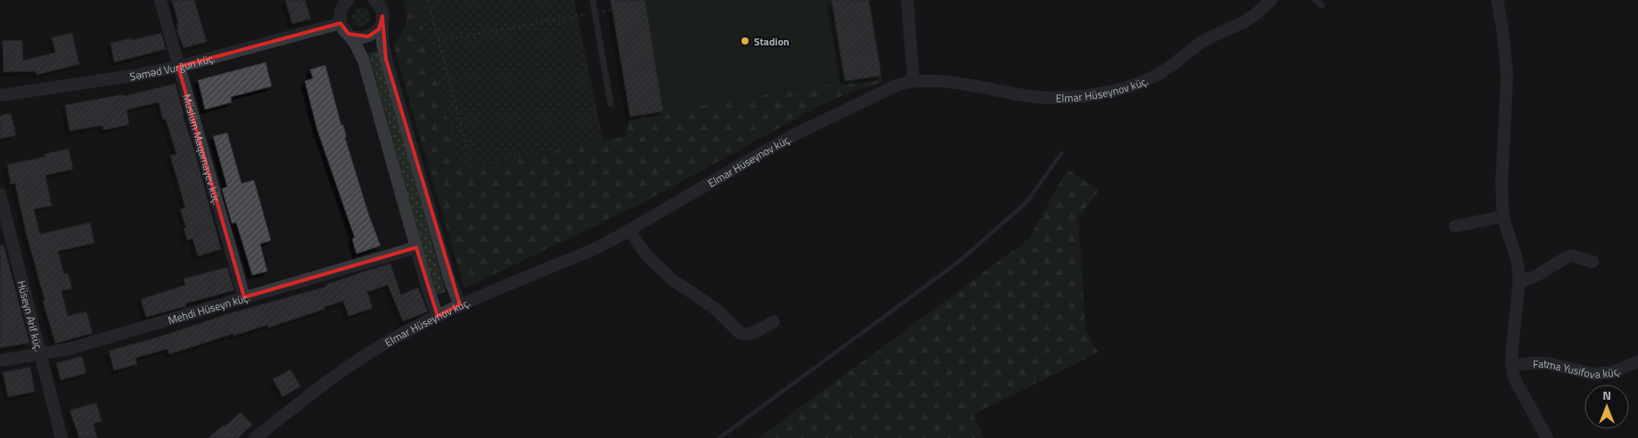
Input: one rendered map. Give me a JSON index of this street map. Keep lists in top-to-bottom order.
{
  "streets": {
    "street": [
      "Səməd Vurğun küç.",
      "Elmar Hüseynov küç.",
      "Müslüm Maqomayev küç.",
      "Mehdi Hüseyn küç.",
      "Hüseyn Arif küç.",
      "Fatma Yusifova küç."
    ]
  },
  "crossings": [
    ["Səməd Vurğun küç.", "Müslüm Maqomayev küç."],
    ["Müslüm Maqomayev küç.", "Mehdi Hüseyn küç."],
    ["Mehdi Hüseyn küç.", "Hüseyn Arif küç."]
  ],
  "places": ["Stadion"],
  "north": "top"
}
